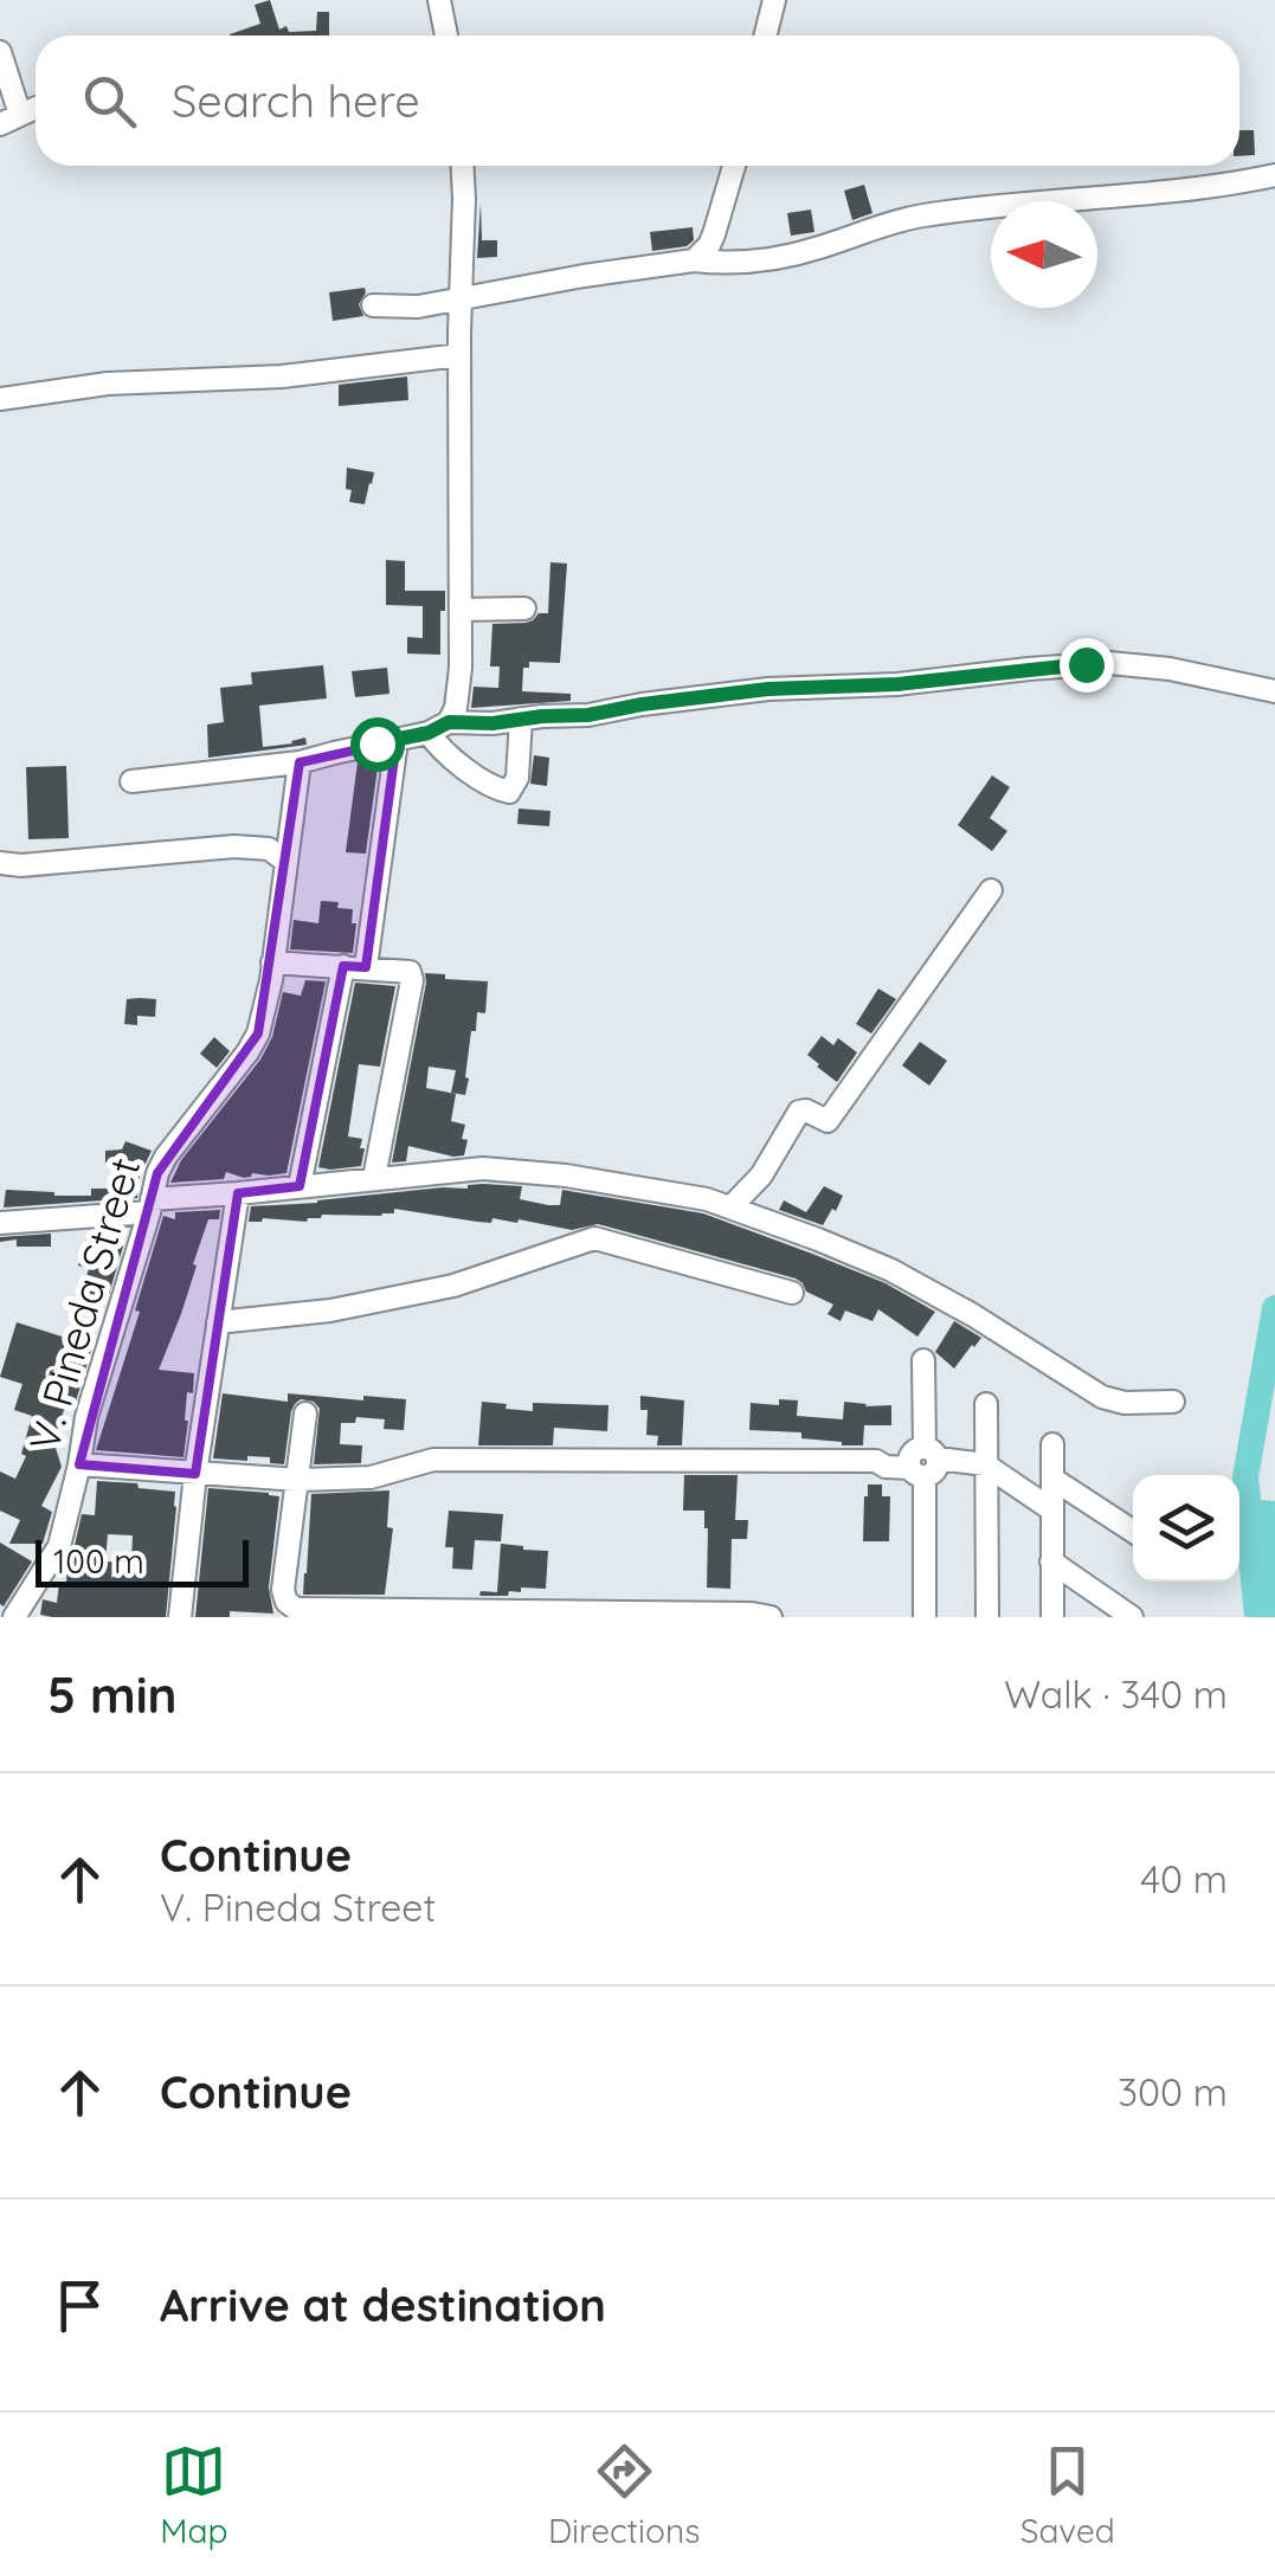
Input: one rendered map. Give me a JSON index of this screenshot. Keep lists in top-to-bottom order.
{
  "streets": {
    "street": ["V. Pineda Street"]
  },
  "scale_bar": "100 m",
  "north": "left",
  "page": {
    "search": "Search here",
    "scale": "100 m",
    "heading": ["5 min", "Walk · 340 m"],
    "list": [
      ["Continue", "V. Pineda Street", "40 m"],
      ["Continue", "300 m"],
      "Arrive at destination"
    ],
    "nav": ["Map", "Directions", "Saved"]
  }
}
